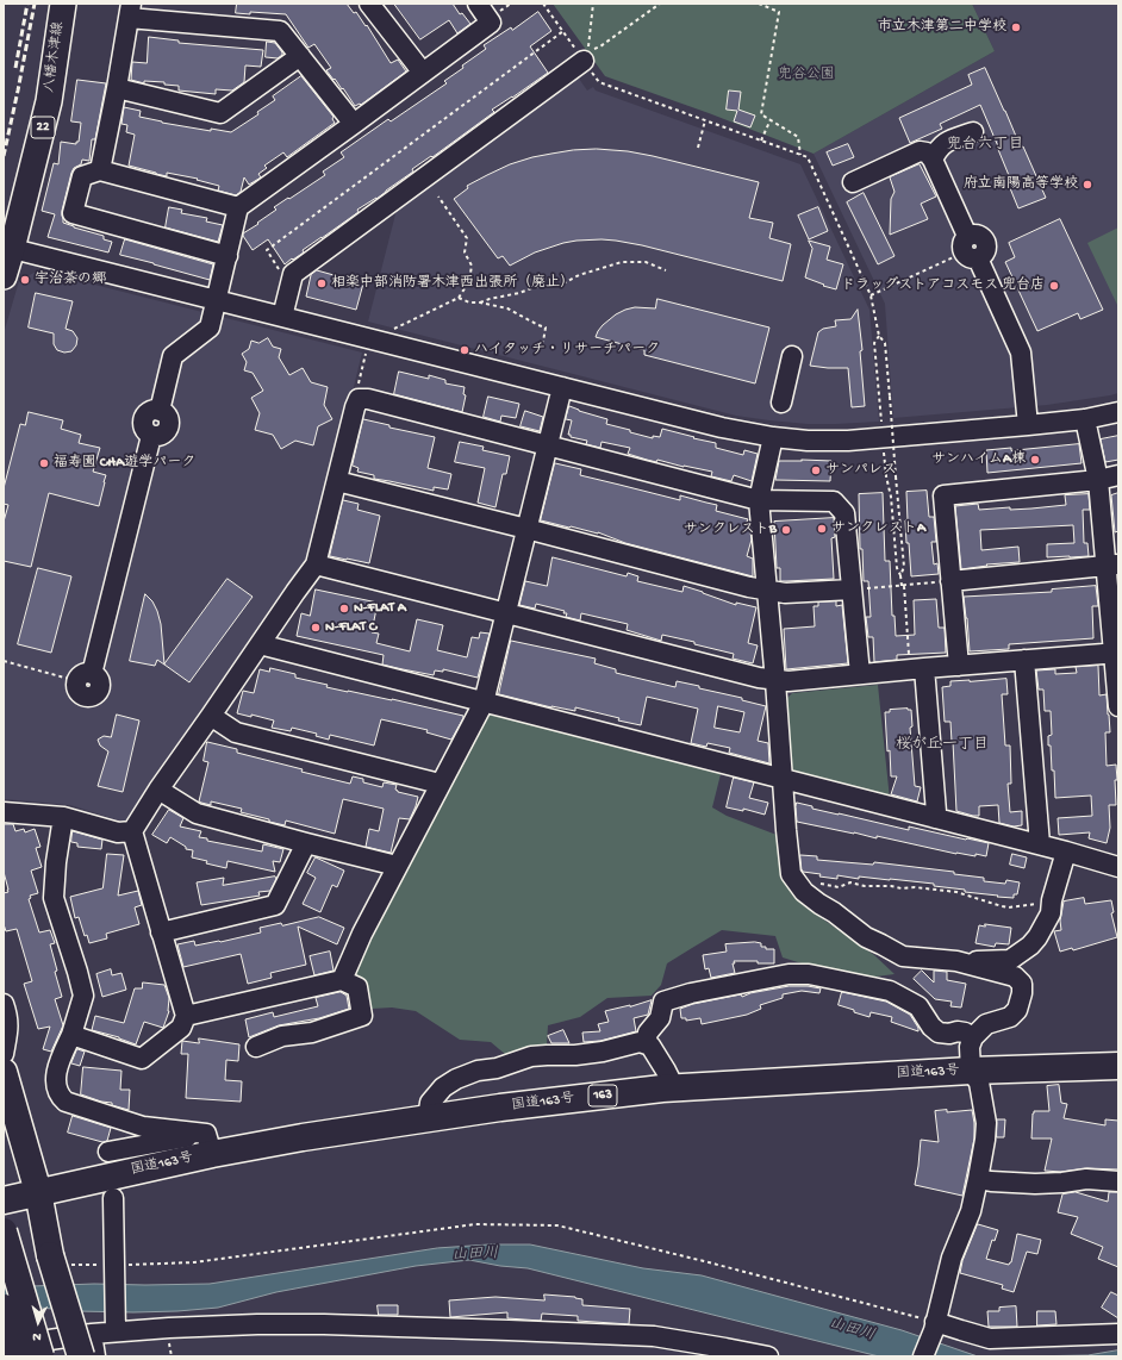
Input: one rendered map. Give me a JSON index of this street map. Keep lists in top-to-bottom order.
{
  "streets": {
    "highway": ["国道163号", "163"],
    "main road": ["八幡木津線", "22"]
  },
  "districts": ["兜台六丁目", "桜が丘一丁目"],
  "water": ["山田川"],
  "parks": ["兜谷公園"],
  "places": [
    "市立木津第二中学校",
    "府立南陽高等学校",
    "宇治茶の郷",
    "相楽中部消防署木津西出張所（廃止）",
    "ドラッグストアコスモス 兜台店",
    "ハイタッチ・リサーチパーク",
    "サンハイムA棟",
    "福寿園 CHA遊学パーク",
    "サンパレス",
    "サンクレストA",
    "サンクレストB",
    "N-FLAT A",
    "N-FLAT C"
  ],
  "north": "bottom"
}
